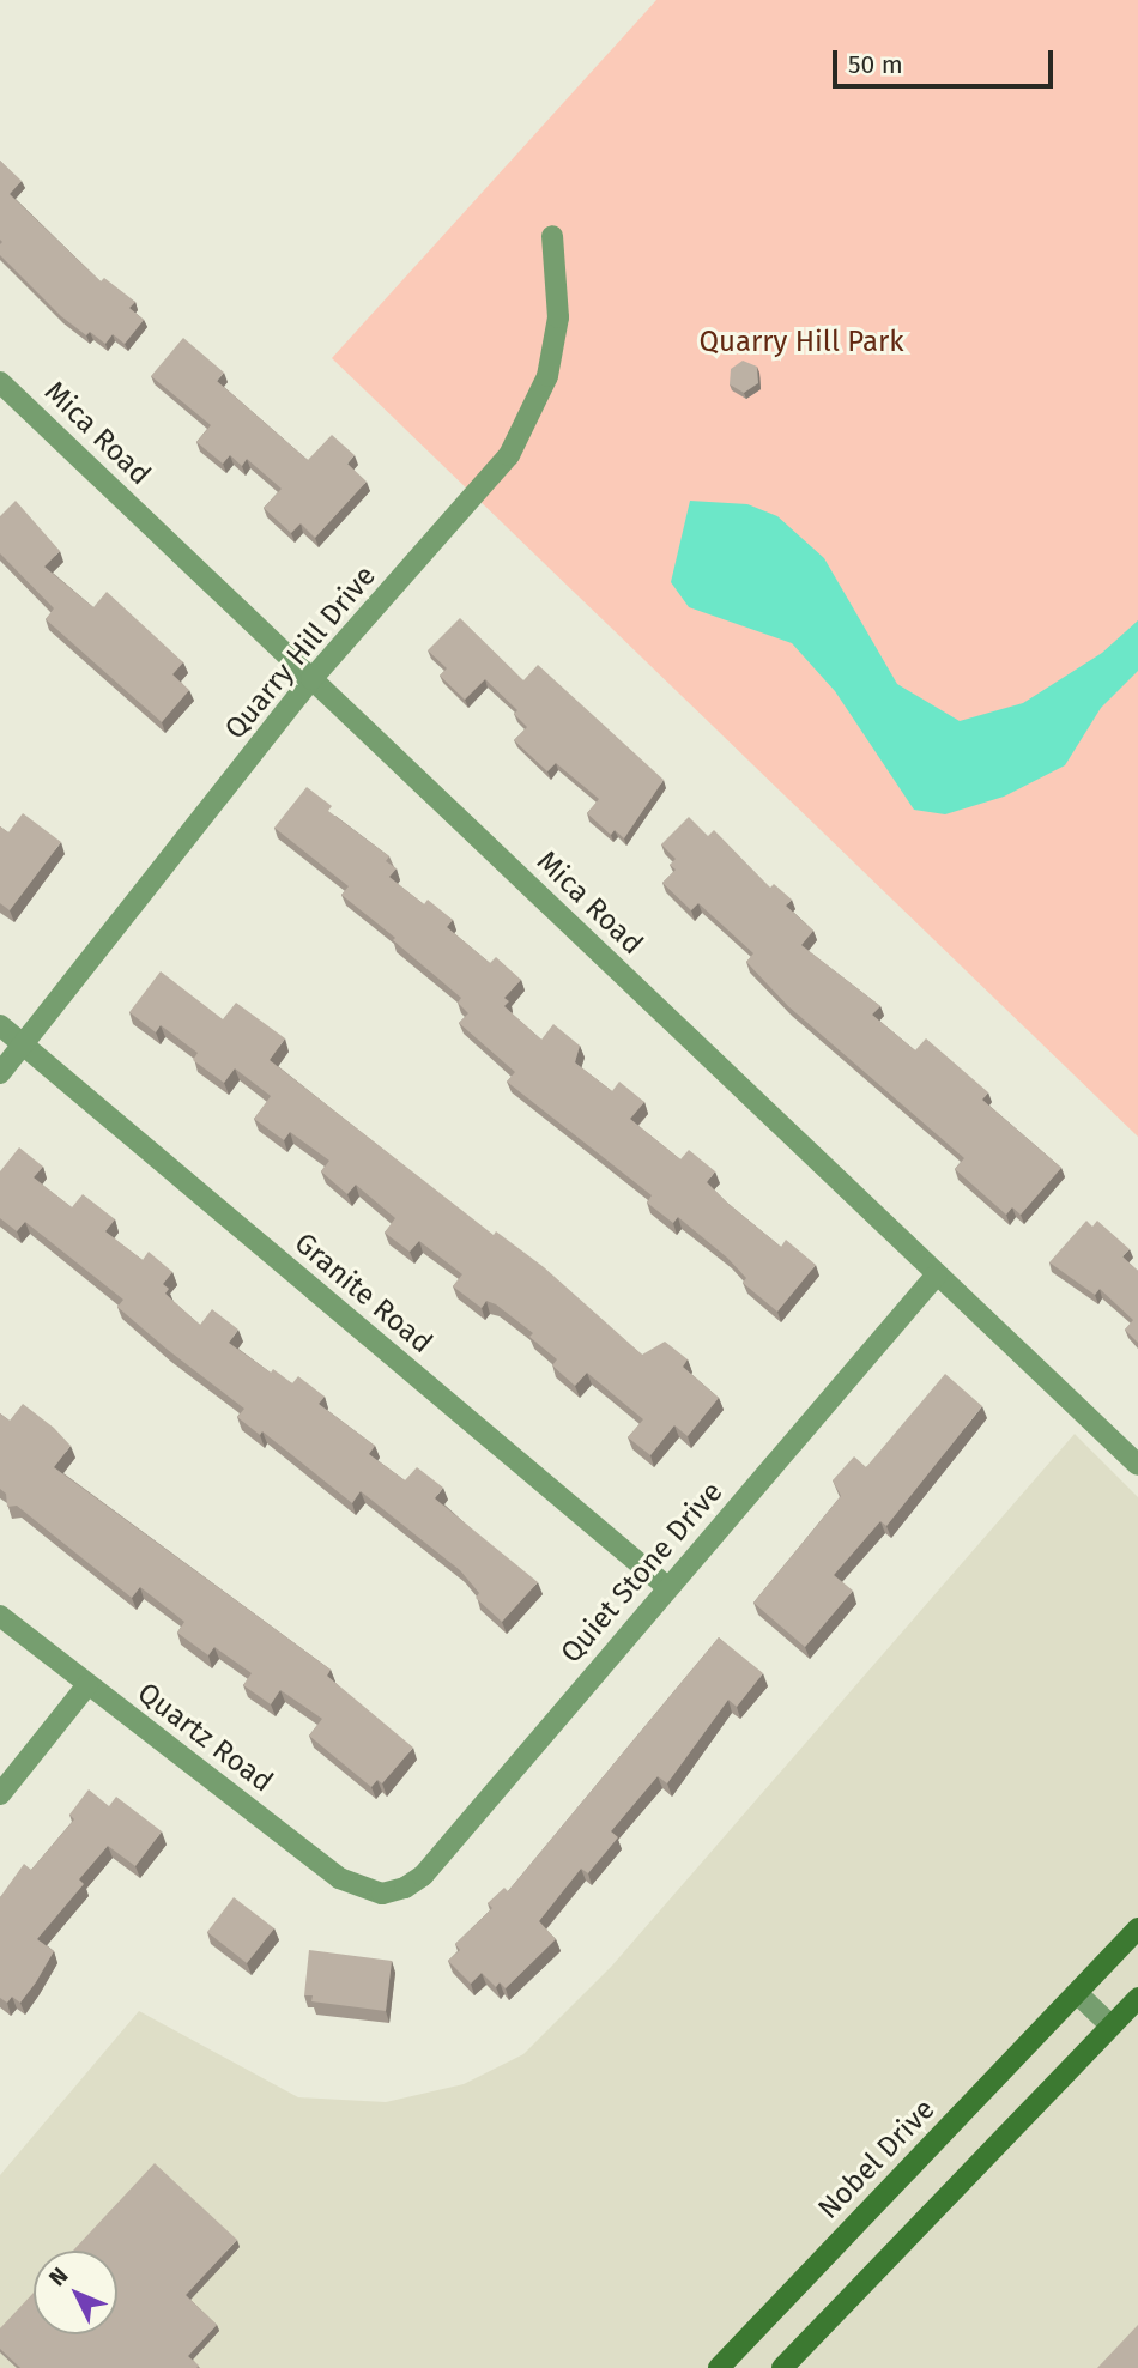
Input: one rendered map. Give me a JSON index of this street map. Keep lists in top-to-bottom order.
{
  "streets": {
    "street": [
      "Mica Road",
      "Quarry Hill Drive",
      "Granite Road",
      "Quiet Stone Drive",
      "Quartz Road",
      "Nobel Drive"
    ]
  },
  "crossings": [
    ["Mica Road", "Quarry Hill Drive"],
    ["Mica Road", "Quiet Stone Drive"],
    ["Quarry Hill Drive", "Granite Road"],
    ["Granite Road", "Quiet Stone Drive"],
    ["Quiet Stone Drive", "Quartz Road"]
  ],
  "parks": ["Quarry Hill Park"],
  "scale_bar": "50 m",
  "north": "top left"
}
